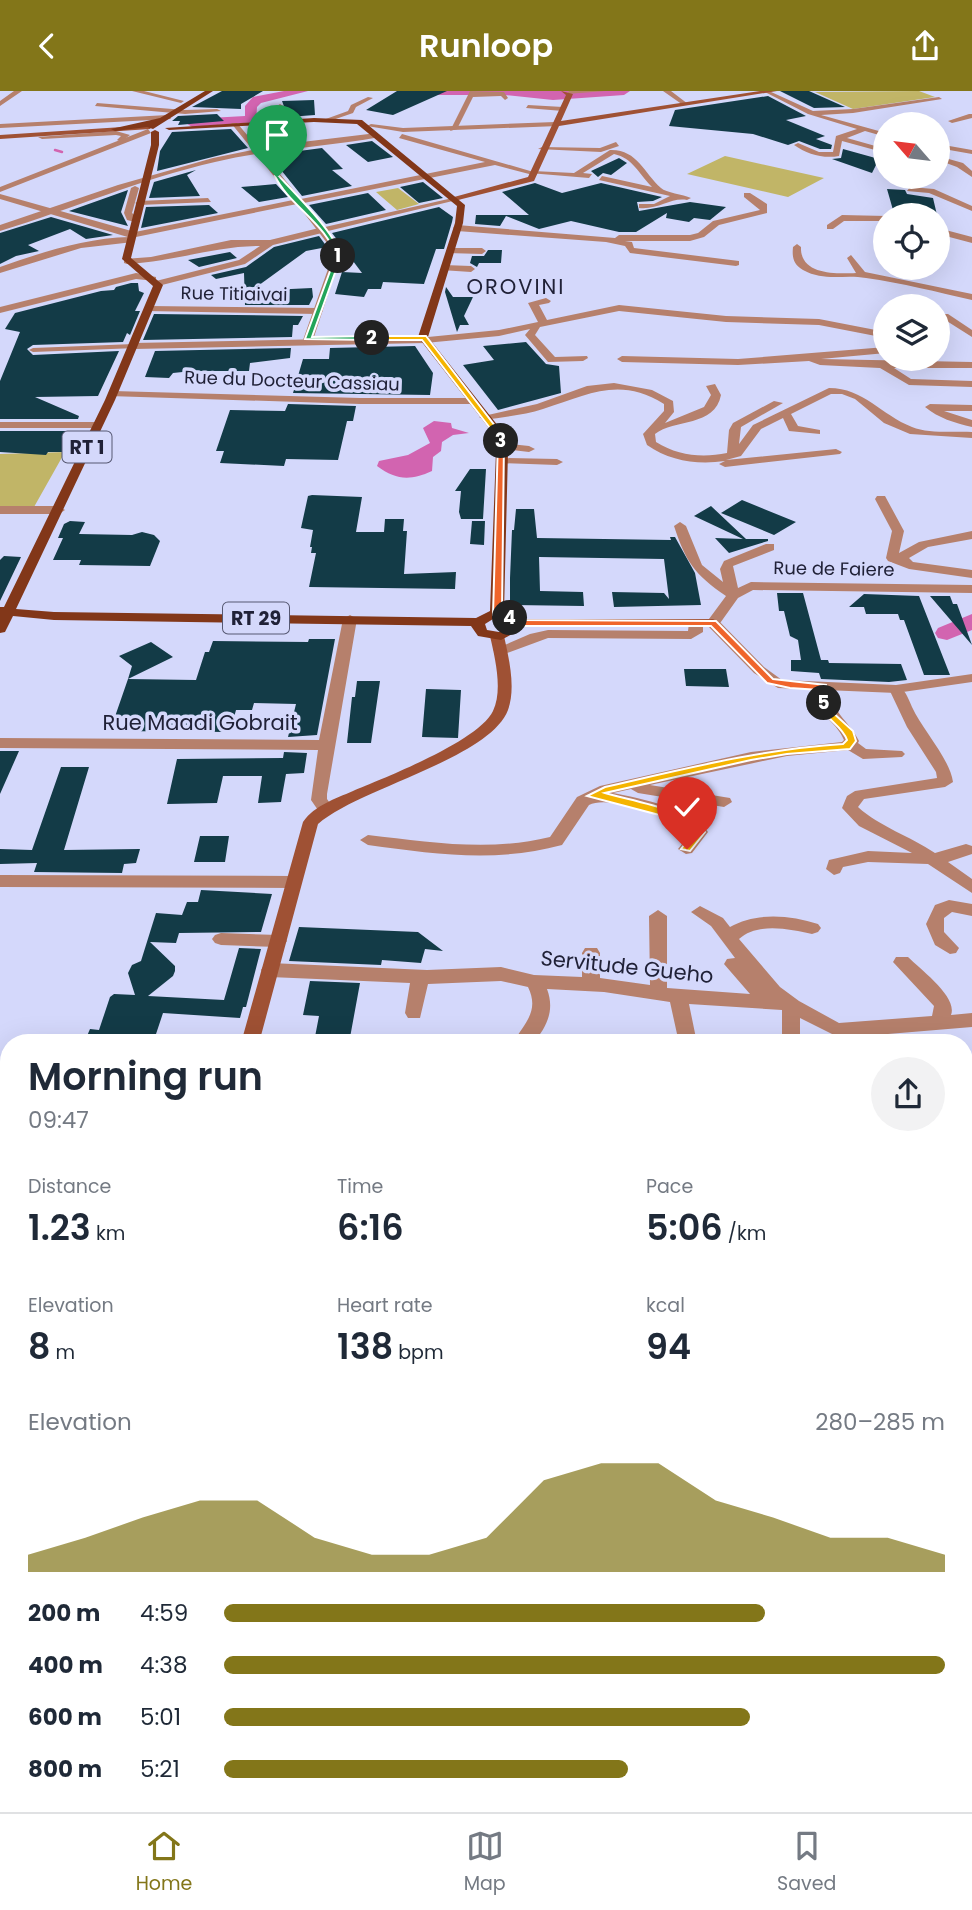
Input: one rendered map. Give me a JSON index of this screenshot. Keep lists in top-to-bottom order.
{
  "streets": {
    "main road": ["RT 1", "RT 29"],
    "street": [
      "Rue Titiaivai",
      "Rue du Docteur Cassiau",
      "Rue de Faiere",
      "Rue Maadi Gobrait",
      "Servitude Gueho"
    ]
  },
  "crossings": [
    ["Rue Titiaivai", "RT 1"],
    ["Rue du Docteur Cassiau", "RT 1"],
    ["RT 1", "RT 29"]
  ],
  "districts": ["OROVINI"],
  "north": "top left",
  "page": {
    "header": "Runloop",
    "pins": [
      "1",
      "2",
      "3",
      "4",
      "5"
    ],
    "heading": ["Morning run", "09:47"],
    "stats": [
      ["Distance", "1.23 km"],
      ["Time", "6:16"],
      ["Pace", "5:06 /km"],
      ["Elevation", "8 m"],
      ["Heart rate", "138 bpm"],
      ["kcal", "94"]
    ],
    "chart": ["Elevation", "280–285 m"],
    "list": [
      {
        "name": "200 m",
        "note": "4:59"
      },
      {
        "name": "400 m",
        "note": "4:38"
      },
      {
        "name": "600 m",
        "note": "5:01"
      },
      {
        "name": "800 m",
        "note": "5:21"
      }
    ],
    "tabs": ["Home", "Map", "Saved"]
  }
}
